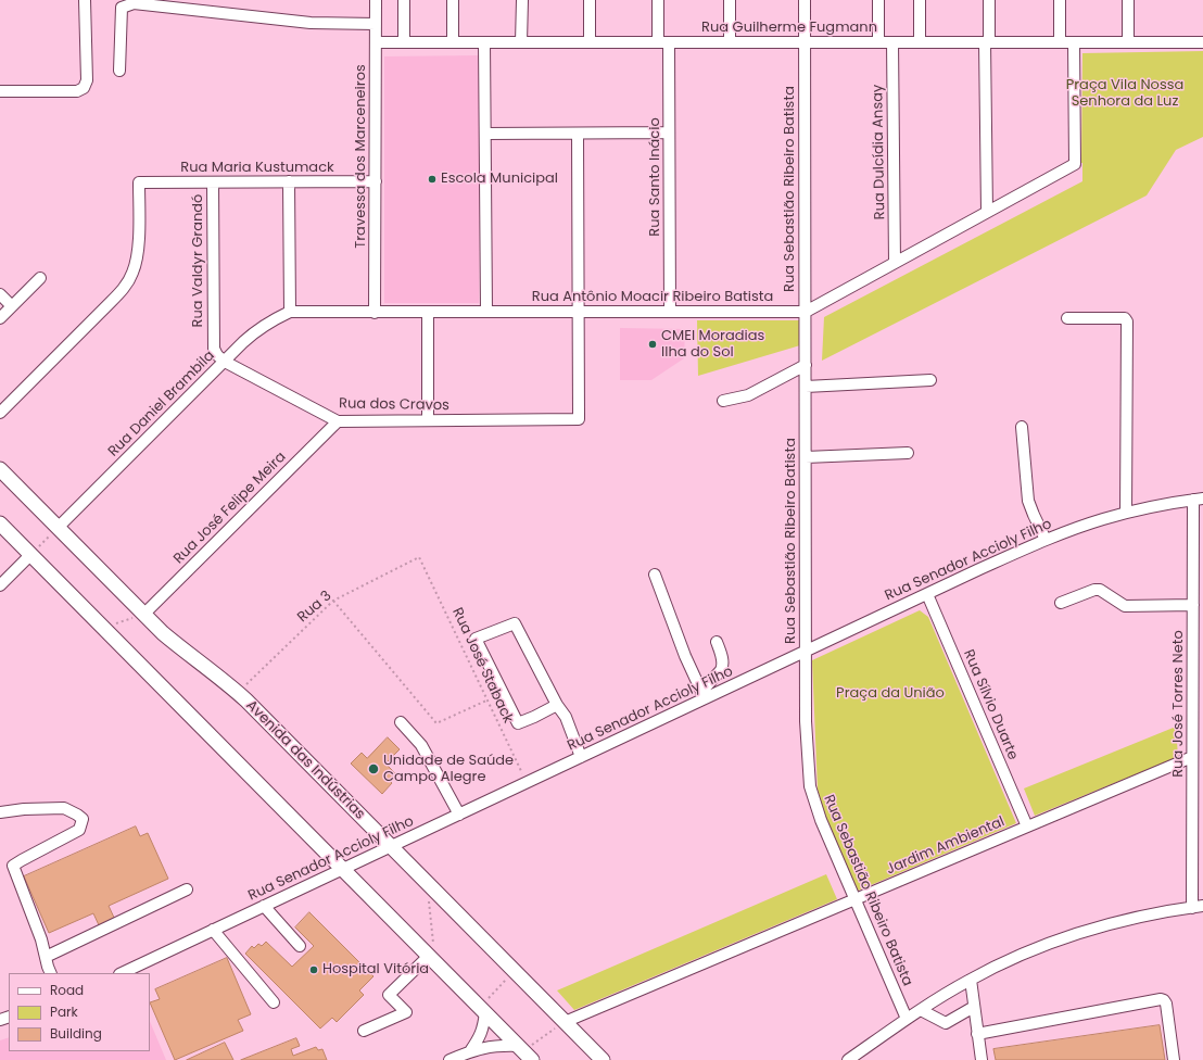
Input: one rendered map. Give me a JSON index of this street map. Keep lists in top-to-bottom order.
{
  "streets": {
    "main road": ["Avenida das Indústrias"],
    "street": [
      "Rua Guilherme Fugmann",
      "Rua Dulcídia Ansay",
      "Travessa dos Marceneiros",
      "Rua Maria Kustumack",
      "Rua Santo Inácio",
      "Rua Sebastião Ribeiro Batista",
      "Rua Valdyr Grandó",
      "Rua Antônio Moacir Ribeiro Batista",
      "Rua Daniel Brambila",
      "Rua dos Cravos",
      "Rua José Felipe Meira",
      "Rua Senador Accioly Filho",
      "Rua José Torres Neto",
      "Rua Sílvio Duarte",
      "Jardim Ambiental"
    ],
    "path": ["Rua 3", "Rua José Staback"]
  },
  "crossings": [
    ["Rua Guilherme Fugmann", "Rua Dulcídia Ansay"],
    ["Rua Guilherme Fugmann", "Travessa dos Marceneiros"],
    ["Rua Guilherme Fugmann", "Rua Santo Inácio"],
    ["Rua Guilherme Fugmann", "Rua Sebastião Ribeiro Batista"],
    ["Rua Guilherme Fugmann", "Rua Antônio Moacir Ribeiro Batista"],
    ["Rua Dulcídia Ansay", "Rua Antônio Moacir Ribeiro Batista"],
    ["Travessa dos Marceneiros", "Rua Maria Kustumack"],
    ["Travessa dos Marceneiros", "Rua Antônio Moacir Ribeiro Batista"],
    ["Travessa dos Marceneiros", "Rua Daniel Brambila"],
    ["Rua Maria Kustumack", "Rua Valdyr Grandó"],
    ["Rua Santo Inácio", "Rua Antônio Moacir Ribeiro Batista"],
    ["Rua Sebastião Ribeiro Batista", "Rua Antônio Moacir Ribeiro Batista"],
    ["Rua Sebastião Ribeiro Batista", "Rua Senador Accioly Filho"],
    ["Rua Sebastião Ribeiro Batista", "Jardim Ambiental"],
    ["Rua Valdyr Grandó", "Rua Daniel Brambila"],
    ["Rua Valdyr Grandó", "Rua dos Cravos"],
    ["Rua Antônio Moacir Ribeiro Batista", "Rua Daniel Brambila"],
    ["Rua Antônio Moacir Ribeiro Batista", "Rua dos Cravos"],
    ["Rua Daniel Brambila", "Rua dos Cravos"],
    ["Rua Daniel Brambila", "Avenida das Indústrias"],
    ["Rua dos Cravos", "Rua José Felipe Meira"],
    ["Rua José Felipe Meira", "Avenida das Indústrias"],
    ["Rua Senador Accioly Filho", "Rua José Staback"],
    ["Rua Senador Accioly Filho", "Rua José Torres Neto"],
    ["Rua Senador Accioly Filho", "Rua Sílvio Duarte"],
    ["Rua Senador Accioly Filho", "Avenida das Indústrias"],
    ["Rua 3", "Rua José Staback"],
    ["Rua 3", "Avenida das Indústrias"],
    ["Rua José Torres Neto", "Jardim Ambiental"],
    ["Rua Sílvio Duarte", "Jardim Ambiental"],
    ["Avenida das Indústrias", "Jardim Ambiental"]
  ],
  "parks": ["Praça Vila Nossa Senhora da Luz", "Praça da União"],
  "places": [
    "Escola Municipal",
    "CMEI Moradias Ilha do Sol",
    "Unidade de Saúde Campo Alegre",
    "Hospital Vitória"
  ],
  "legend": ["Road", "Park", "Building"]
}
